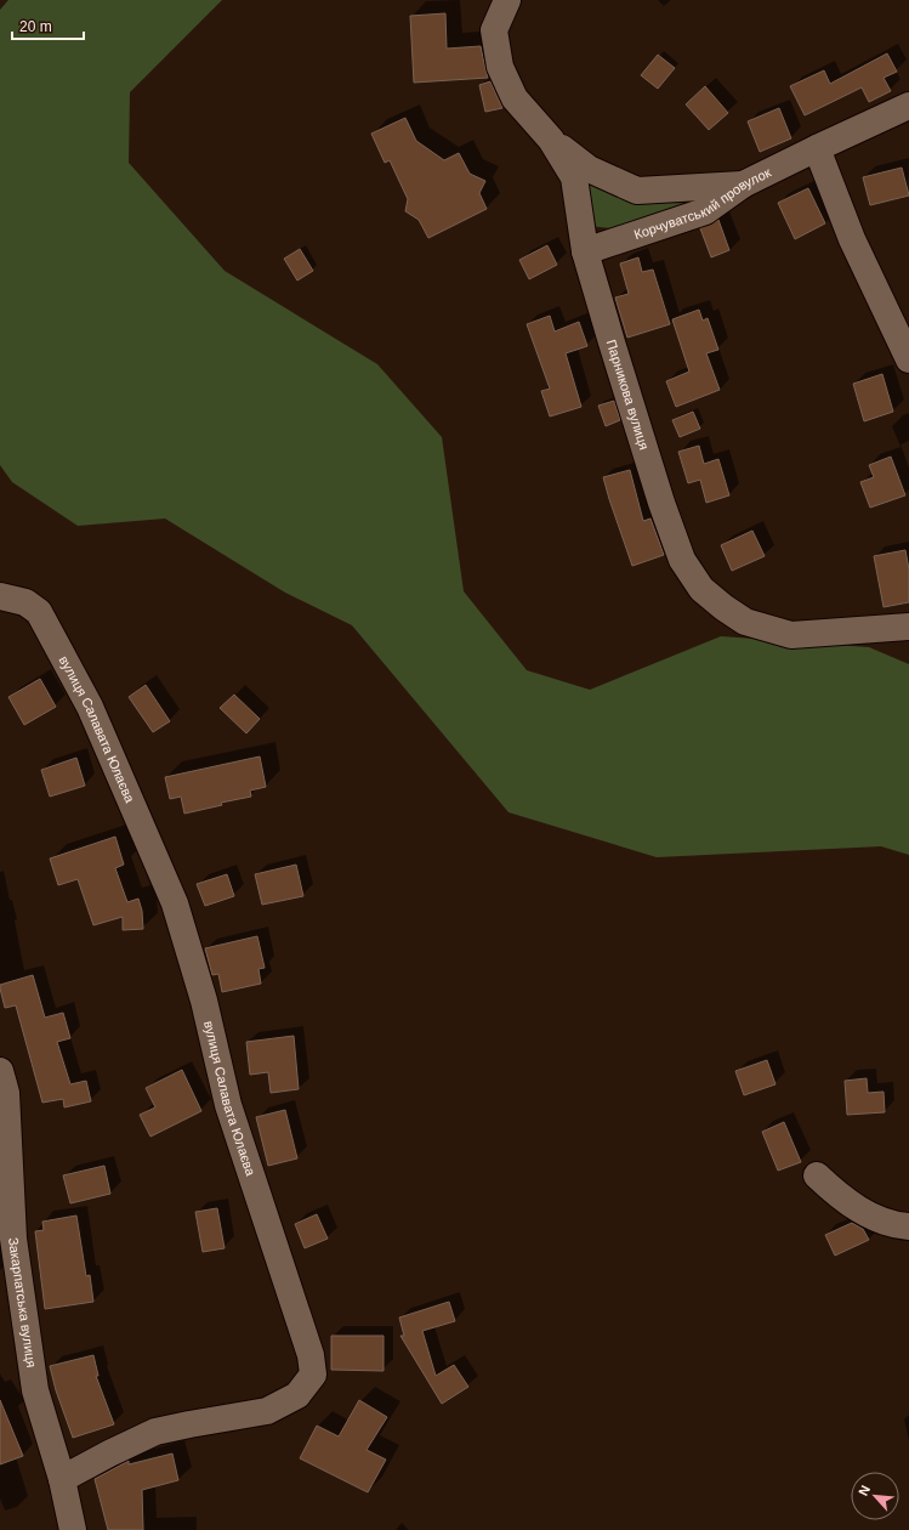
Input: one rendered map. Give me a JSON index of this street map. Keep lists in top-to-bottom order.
{
  "streets": {
    "street": [
      "Корчуватський провулок",
      "Парникова вулиця",
      "вулиця Салавата Юлаєва",
      "Закарпатська вулиця"
    ]
  },
  "crossings": [
    ["Корчуватський провулок", "Парникова вулиця"],
    ["вулиця Салавата Юлаєва", "Закарпатська вулиця"]
  ],
  "scale_bar": "20 m",
  "north": "top left"
}
